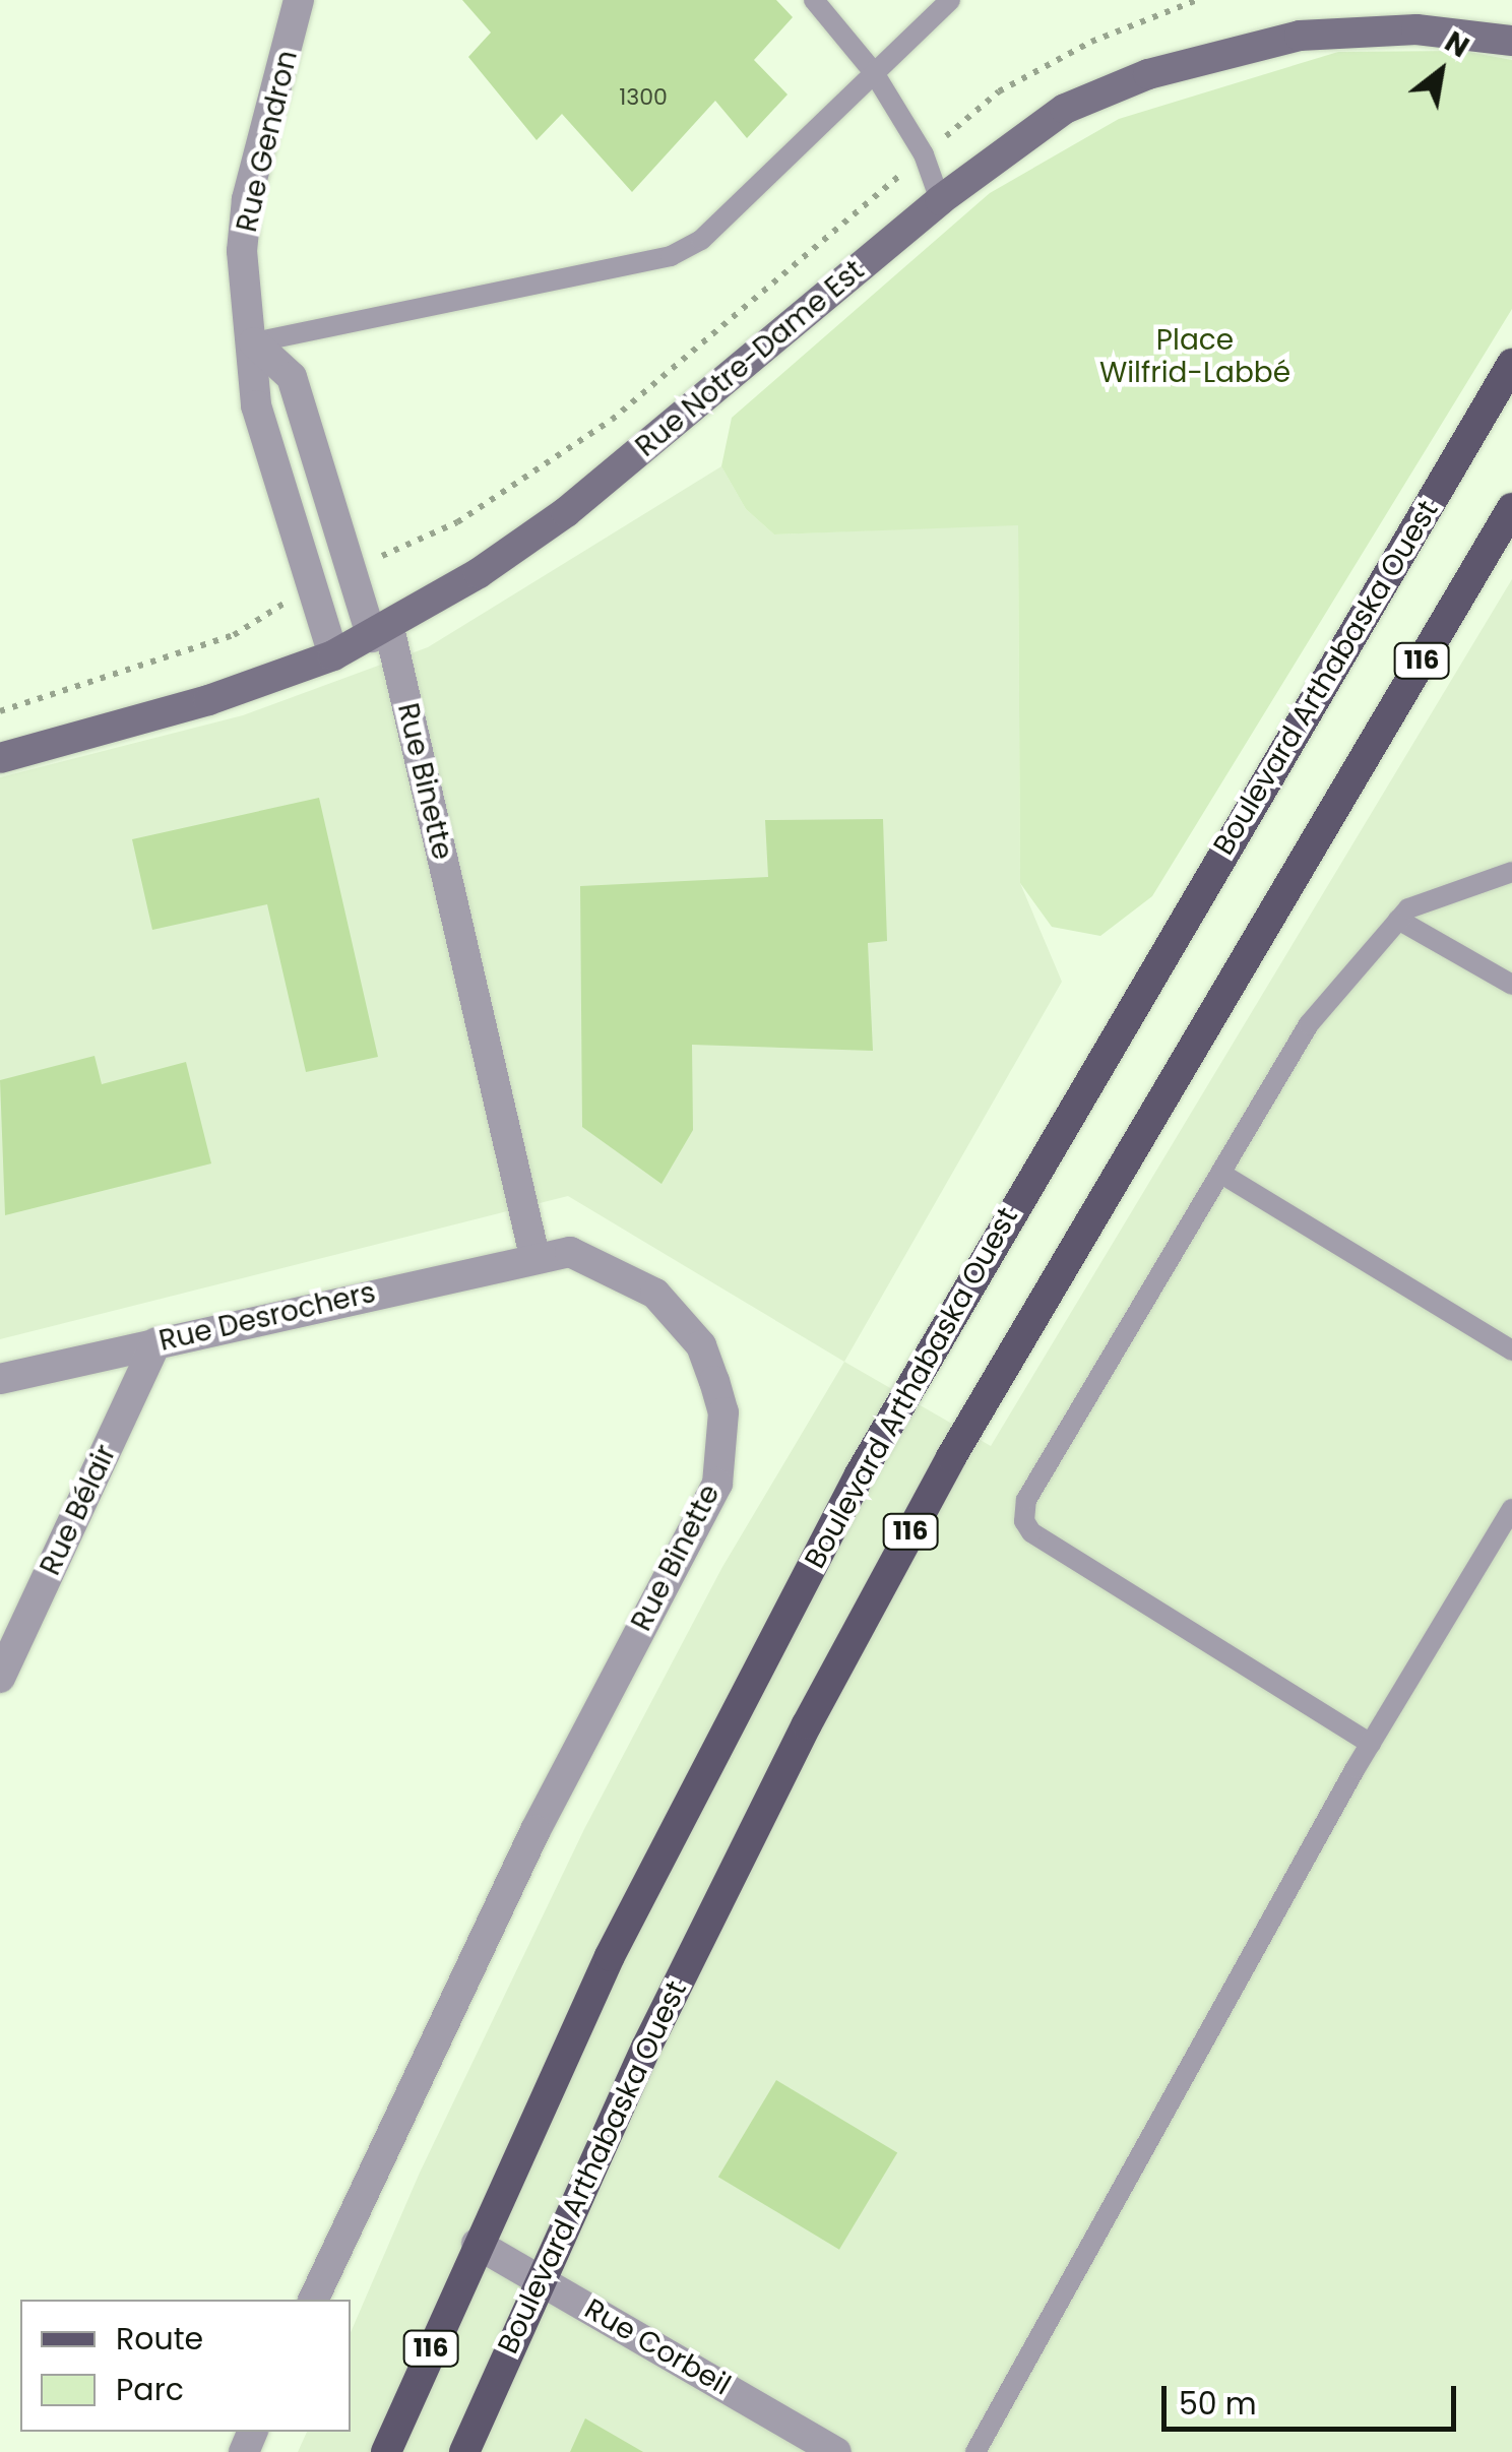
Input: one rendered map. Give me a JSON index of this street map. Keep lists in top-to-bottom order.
{
  "streets": {
    "main road": ["116", "Boulevard Arthabaska Ouest"],
    "street": [
      "Rue Gendron",
      "Rue Notre-Dame Est",
      "Rue Binette",
      "Rue Desrochers",
      "Rue Bélair",
      "Rue Corbeil"
    ]
  },
  "crossings": [
    ["Rue Gendron", "Rue Notre-Dame Est"],
    ["Rue Notre-Dame Est", "Rue Binette"],
    ["Boulevard Arthabaska Ouest", "Rue Corbeil"],
    ["Rue Binette", "Rue Desrochers"],
    ["Rue Desrochers", "Rue Bélair"]
  ],
  "parks": ["Place Wilfrid-Labbé"],
  "house_numbers": ["1300"],
  "legend": ["Route", "Parc"],
  "scale_bar": "50 m",
  "north": "top right"
}
